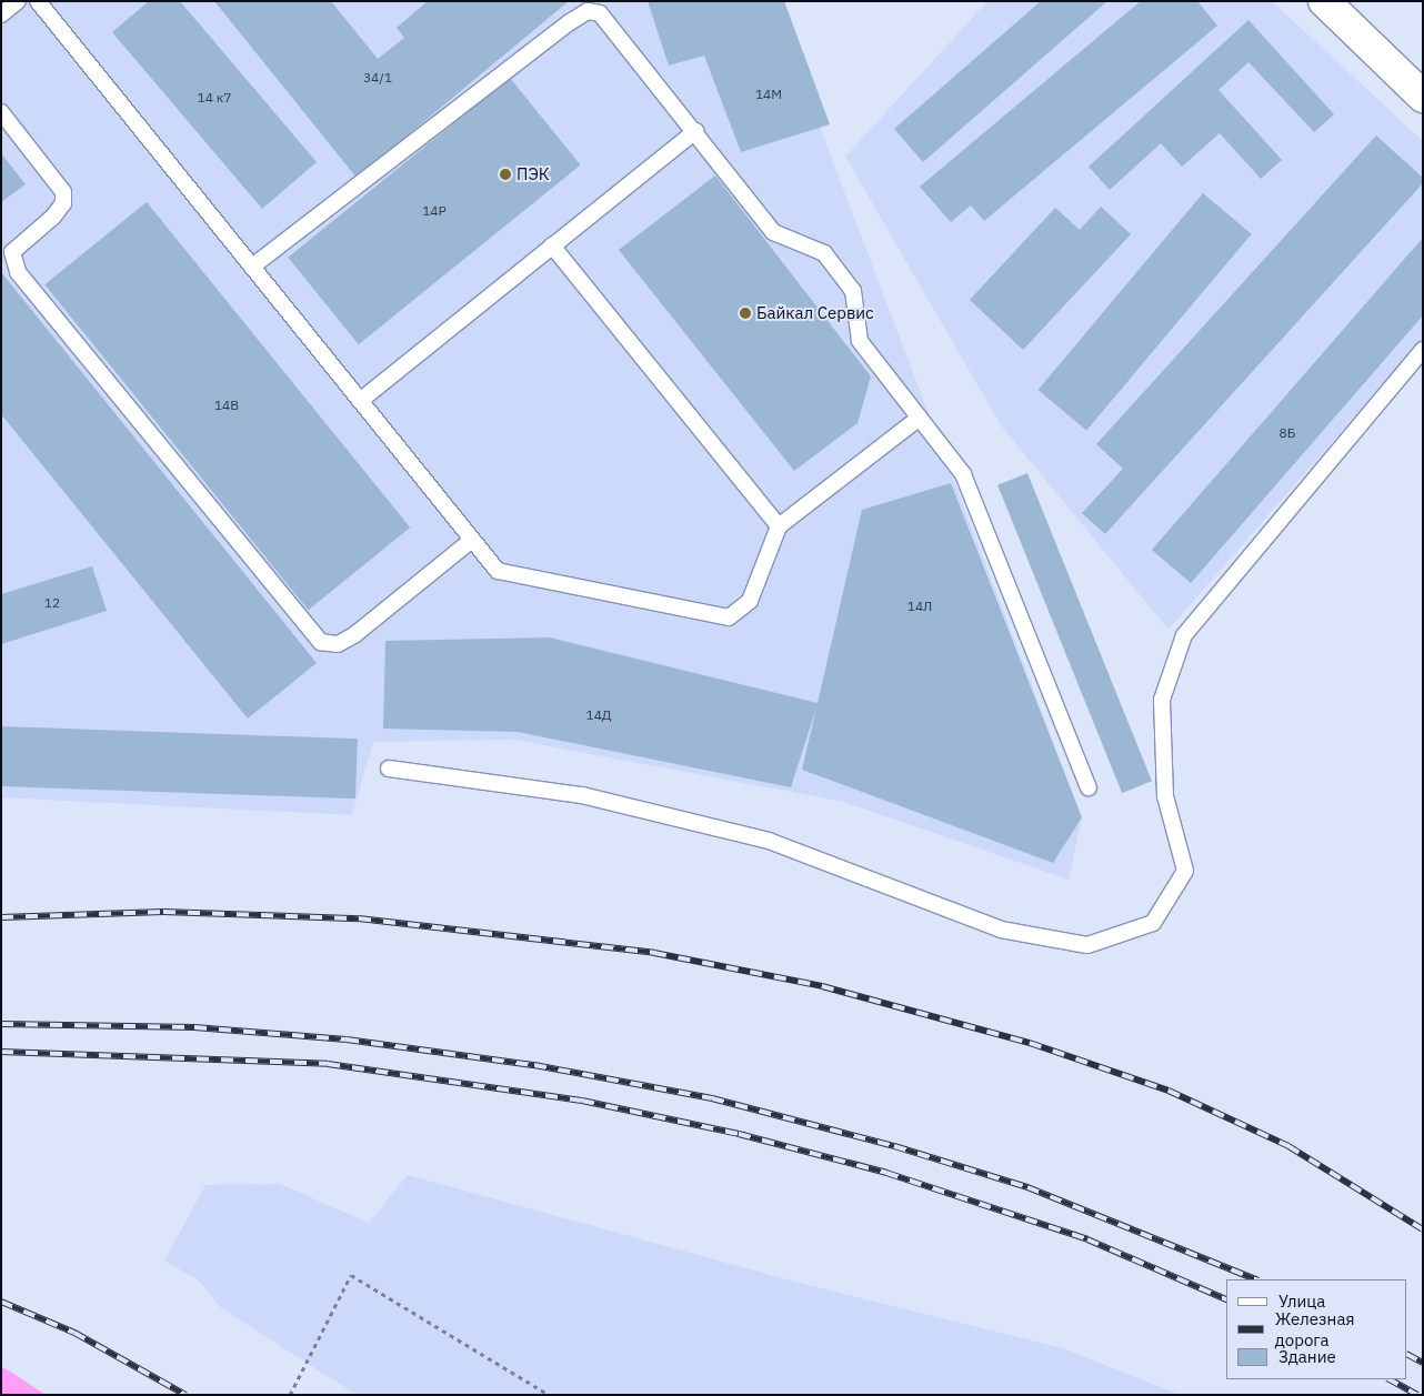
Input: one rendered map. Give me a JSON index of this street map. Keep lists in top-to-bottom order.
{
  "places": ["ПЭК", "Байкал Сервис"],
  "house_numbers": [
    "34/1",
    "14М",
    "14 к7",
    "14Р",
    "14В",
    "8Б",
    "12",
    "14Л",
    "14Д"
  ],
  "legend": ["Улица", "Железная дорога", "Здание"]
}
